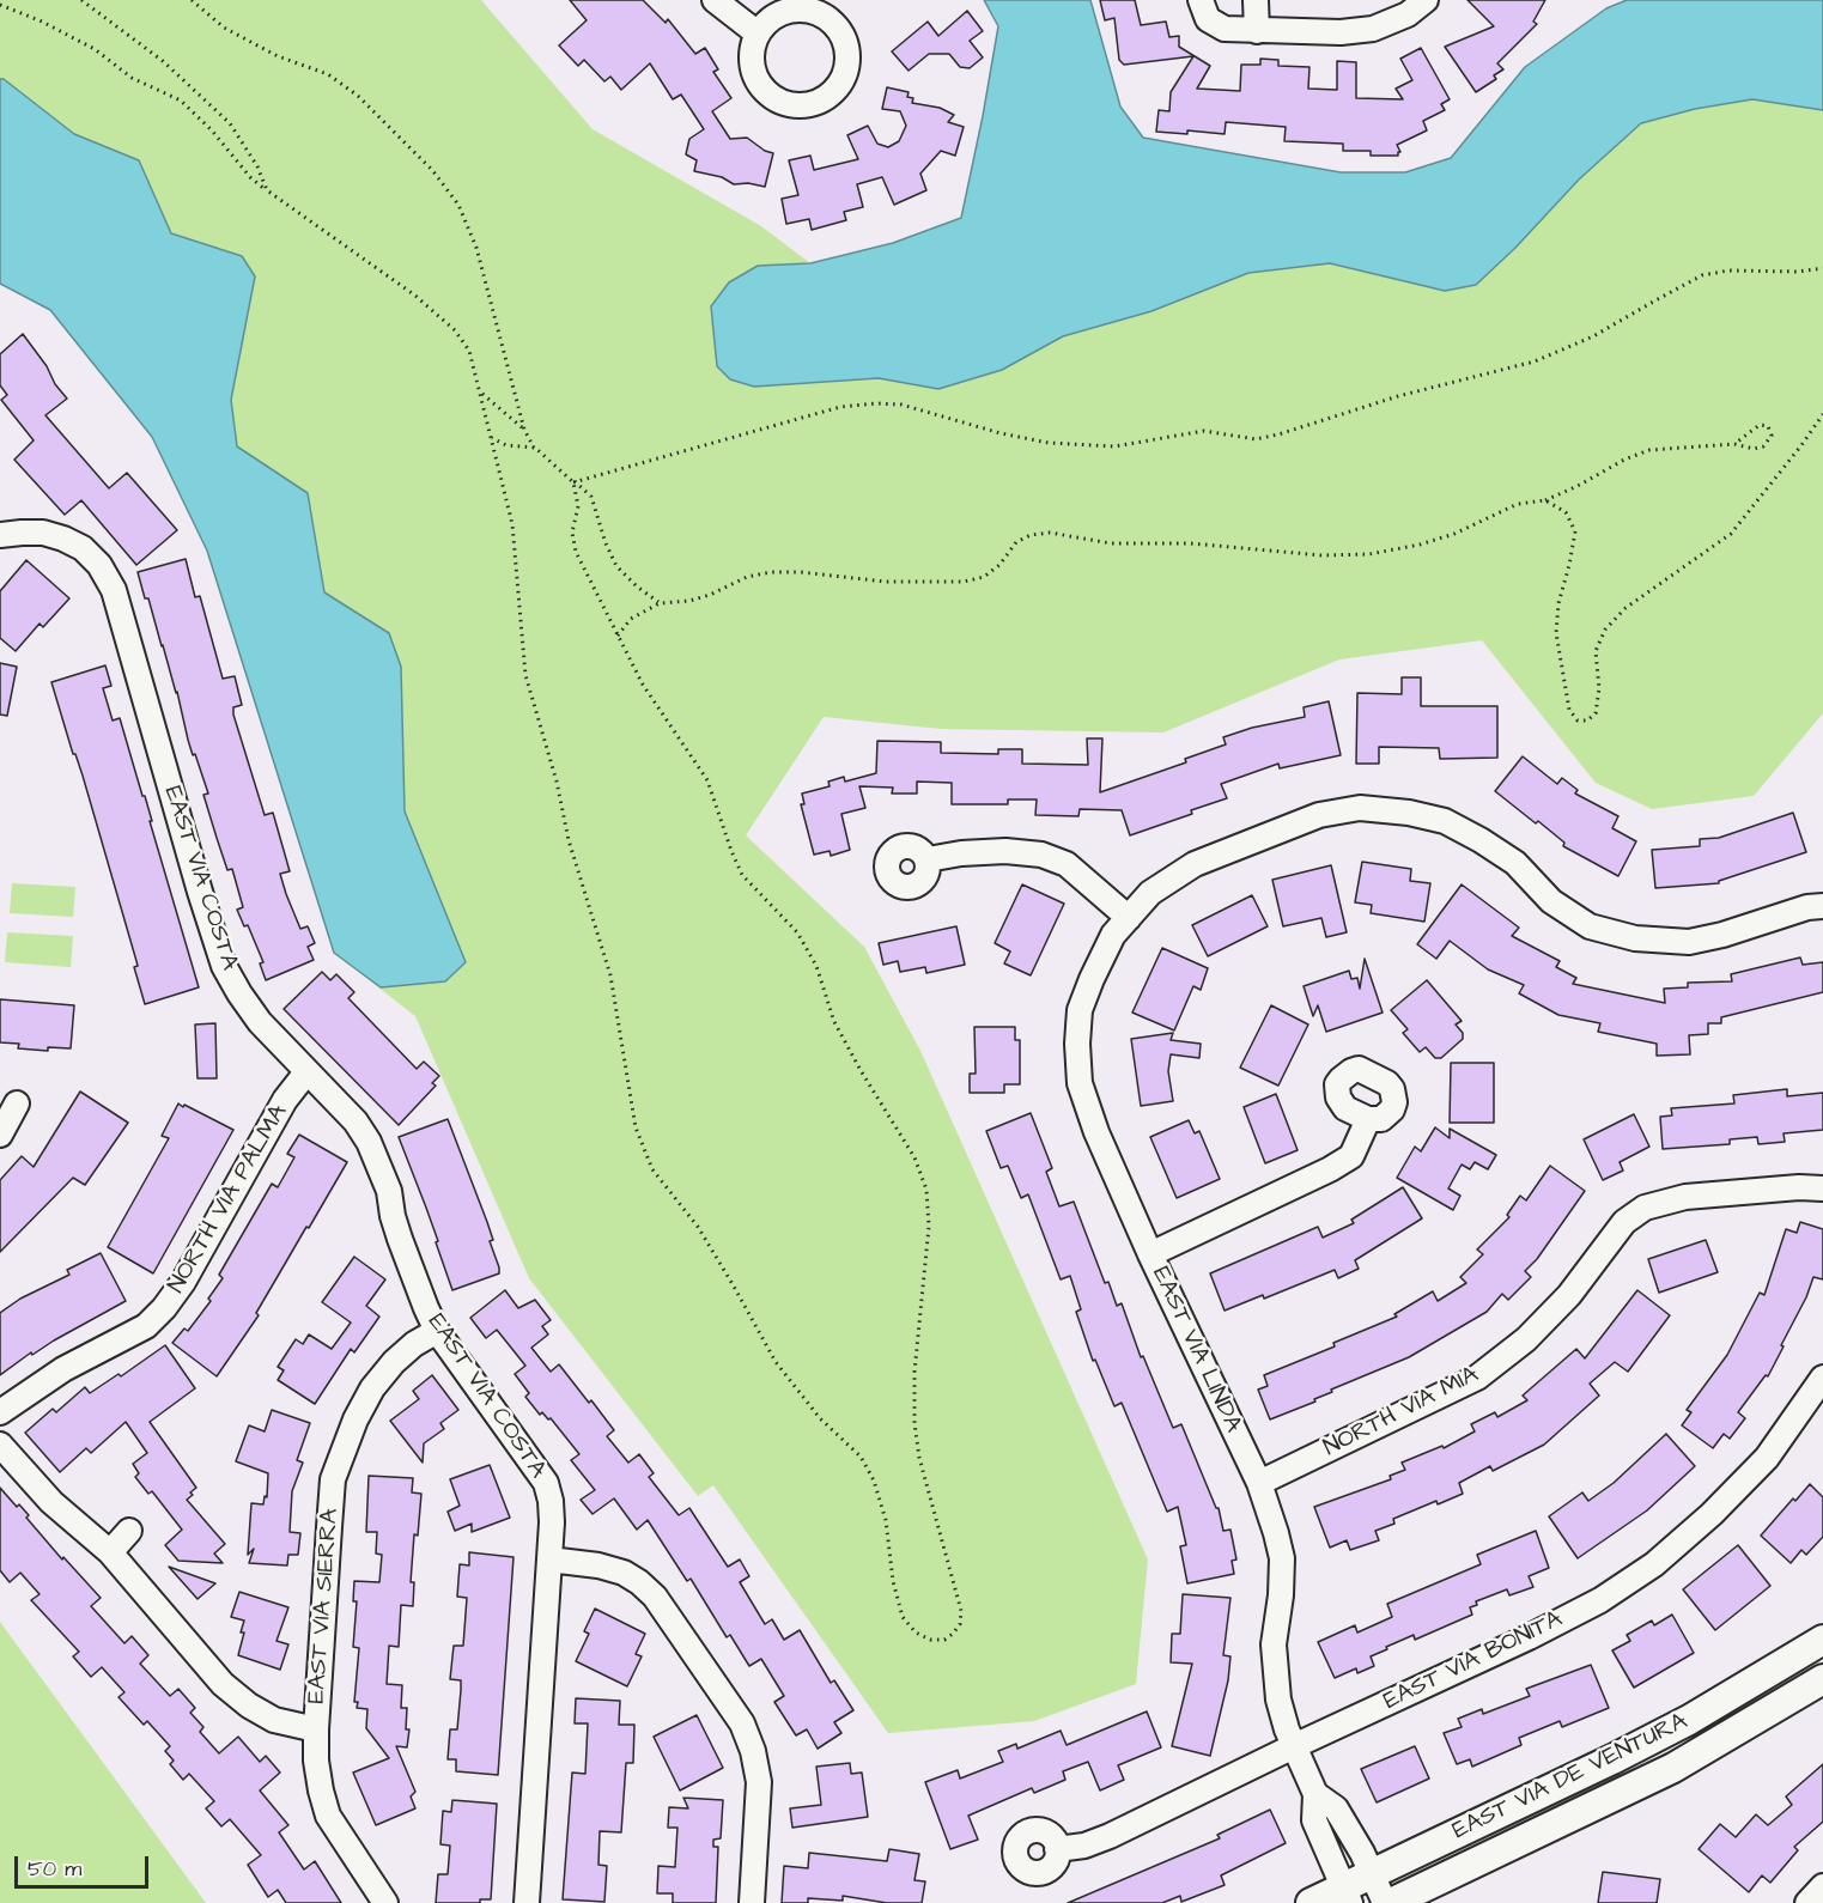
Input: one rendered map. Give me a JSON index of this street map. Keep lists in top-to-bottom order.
{
  "streets": {
    "main road": ["EAST VIA DE VENTURA"],
    "street": [
      "EAST VIA COSTA",
      "NORTH VIA PALMA",
      "EAST VIA LINDA",
      "NORTH VIA MIA",
      "EAST VIA SIERRA",
      "EAST VIA BONITA"
    ]
  },
  "crossings": [
    ["EAST VIA COSTA", "NORTH VIA PALMA"],
    ["EAST VIA COSTA", "EAST VIA SIERRA"],
    ["EAST VIA LINDA", "NORTH VIA MIA"],
    ["EAST VIA LINDA", "EAST VIA BONITA"],
    ["EAST VIA LINDA", "EAST VIA DE VENTURA"]
  ],
  "scale_bar": "50 m"
}
